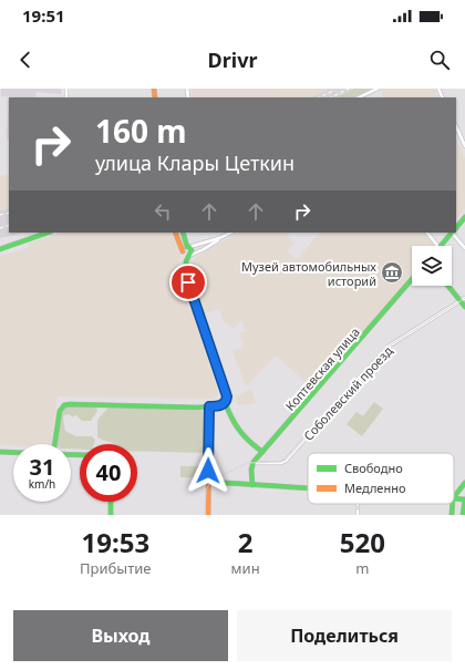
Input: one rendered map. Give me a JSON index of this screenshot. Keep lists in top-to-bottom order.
{
  "streets": {
    "street": ["Коптевская улица", "Соболевский проезд"]
  },
  "crossings": [
    ["Коптевская улица", "Соболевский проезд"]
  ],
  "places": {
    "museum": ["Музей автомобильных историй"]
  },
  "legend": ["Свободно", "Медленно"],
  "page": {
    "status": "19:51",
    "header": "Drivr",
    "turn": ["160 m", "улица Клары Цеткин"],
    "speed": "31 km/h",
    "limit": "40",
    "eta": [
      "19:53",
      "Прибытие",
      "2",
      "мин",
      "520",
      "m"
    ],
    "buttons": ["Выход", "Поделиться"]
  }
}
